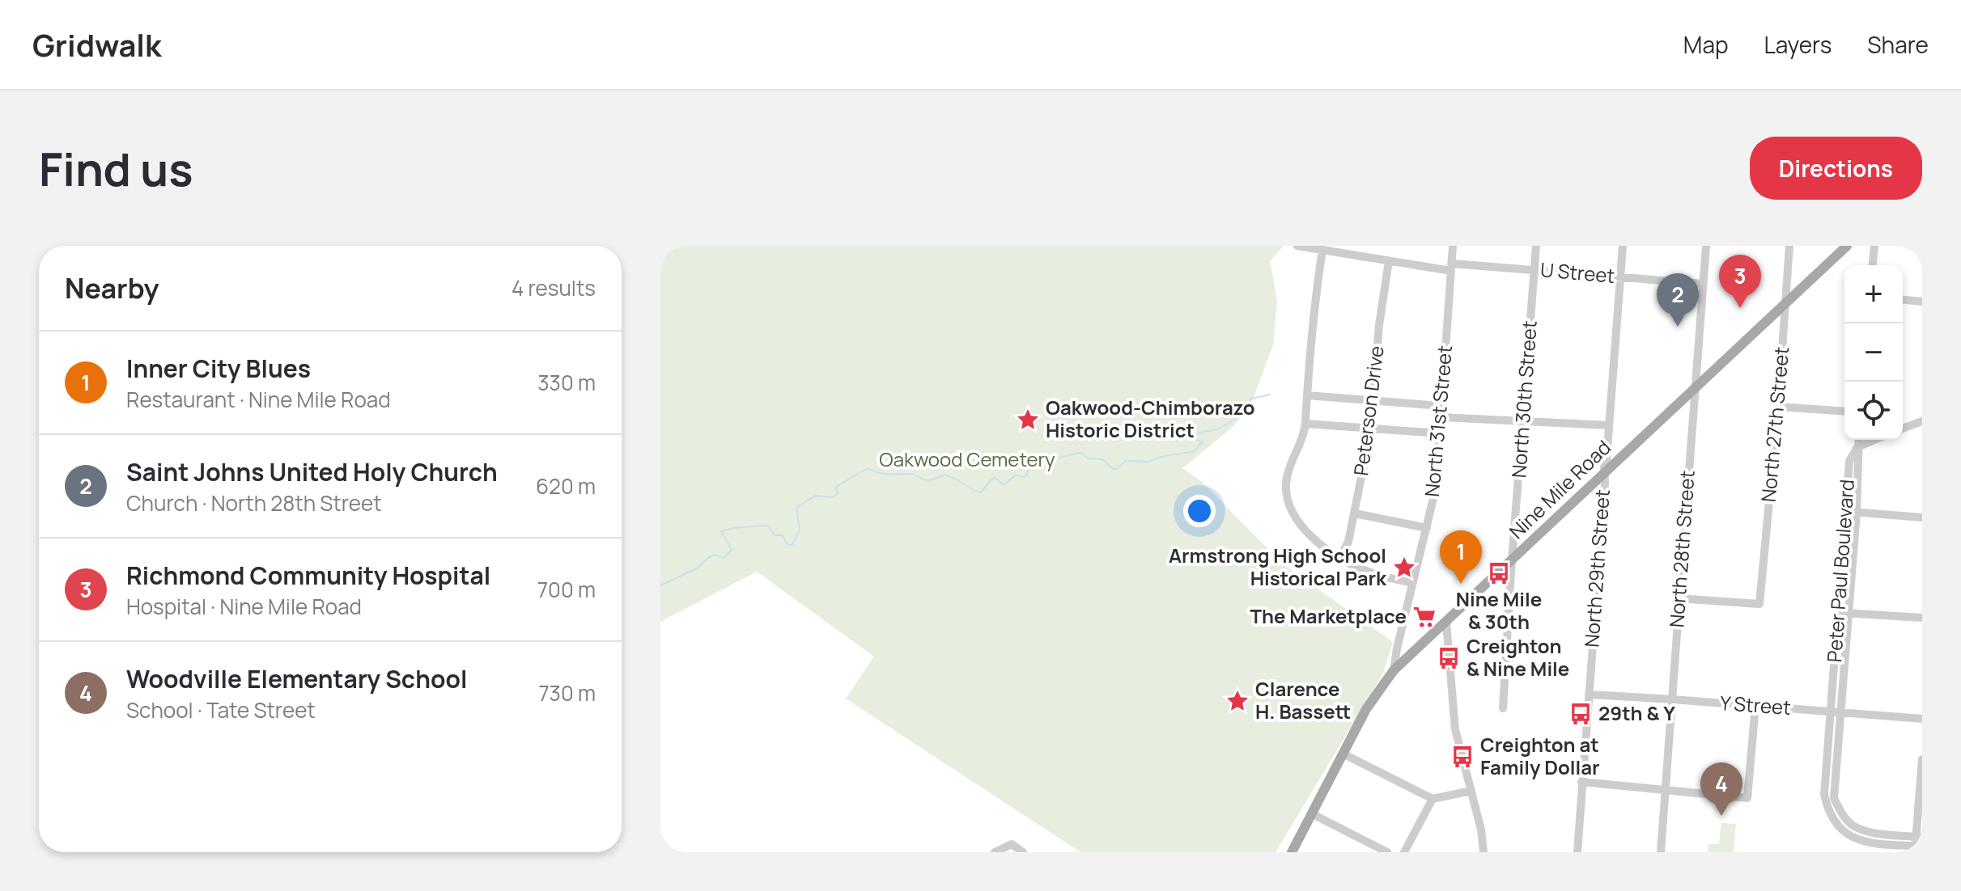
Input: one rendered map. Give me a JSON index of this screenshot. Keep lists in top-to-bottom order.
{
  "streets": {
    "main road": ["Nine Mile Road"],
    "street": [
      "U Street",
      "North 30th Street",
      "Peterson Drive",
      "North 31st Street",
      "North 27th Street",
      "North 28th Street",
      "North 29th Street",
      "Peter Paul Boulevard",
      "Y Street"
    ]
  },
  "crossings": [
    ["U Street", "North 30th Street"],
    ["U Street", "Peterson Drive"],
    ["U Street", "North 31st Street"],
    ["U Street", "North 28th Street"],
    ["U Street", "North 29th Street"],
    ["North 30th Street", "Nine Mile Road"],
    ["North 31st Street", "Nine Mile Road"],
    ["North 27th Street", "Nine Mile Road"],
    ["North 27th Street", "North 28th Street"],
    ["Nine Mile Road", "North 28th Street"],
    ["Nine Mile Road", "North 29th Street"],
    ["North 28th Street", "Y Street"],
    ["North 29th Street", "Y Street"],
    ["Peter Paul Boulevard", "Y Street"]
  ],
  "parks": ["Oakwood Cemetery"],
  "places": {
    "place": ["Oakwood-Chimborazo Historic District", "Armstrong High School Historical Park", "Clarence H. Bassett"],
    "bus stop": [
      "Nine Mile & 30th",
      "Creighton & Nine Mile",
      "29th & Y",
      "Creighton at Family Dollar"
    ],
    "supermarket": ["The Marketplace"]
  },
  "page": {
    "header": "Gridwalk",
    "nav": ["Map", "Layers", "Share"],
    "buttons": "Directions",
    "title": "Find us",
    "heading": ["Nearby", "4 results"],
    "pins": [
      "3",
      "2",
      "1",
      "4"
    ],
    "map_buttons": ["+", "−"],
    "list": [
      {
        "mark": "1",
        "name": "Inner City Blues",
        "note": "Restaurant · Nine Mile Road",
        "value": "330 m"
      },
      {
        "mark": "2",
        "name": "Saint Johns United Holy Church",
        "note": "Church · North 28th Street",
        "value": "620 m"
      },
      {
        "mark": "3",
        "name": "Richmond Community Hospital",
        "note": "Hospital · Nine Mile Road",
        "value": "700 m"
      },
      {
        "mark": "4",
        "name": "Woodville Elementary School",
        "note": "School · Tate Street",
        "value": "730 m"
      }
    ]
  }
}
